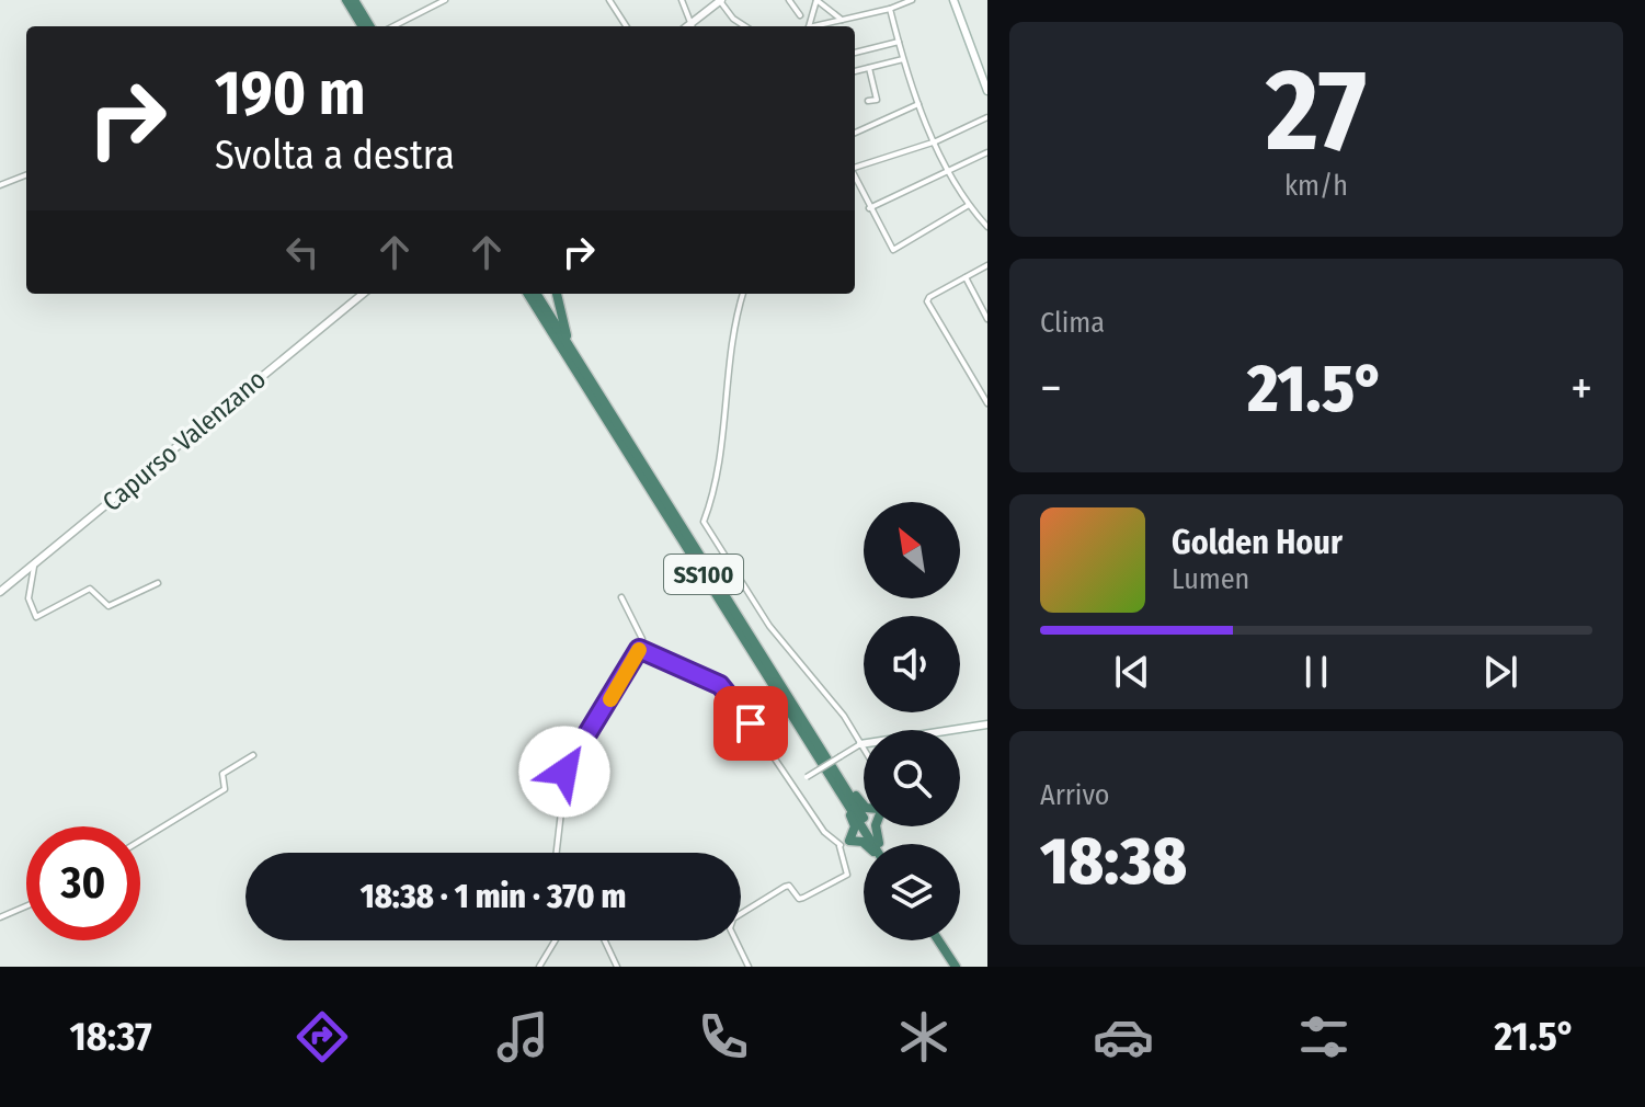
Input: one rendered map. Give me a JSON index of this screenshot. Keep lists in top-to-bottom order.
{
  "streets": {
    "highway": ["SS100"],
    "street": ["Capurso Valenzano"]
  },
  "north": "top left",
  "page": {
    "tile": [
      ["27", "km/h"],
      "Clima",
      ["Arrivo", "18:38"]
    ],
    "turn": ["190 m", "Svolta a destra"],
    "heat": ["−", "21.5°", "+"],
    "song": ["Golden Hour", "Lumen"],
    "limit": "30",
    "trip": "18:38 · 1 min · 370 m",
    "tabs": ["18:37", "21.5°"]
  }
}
